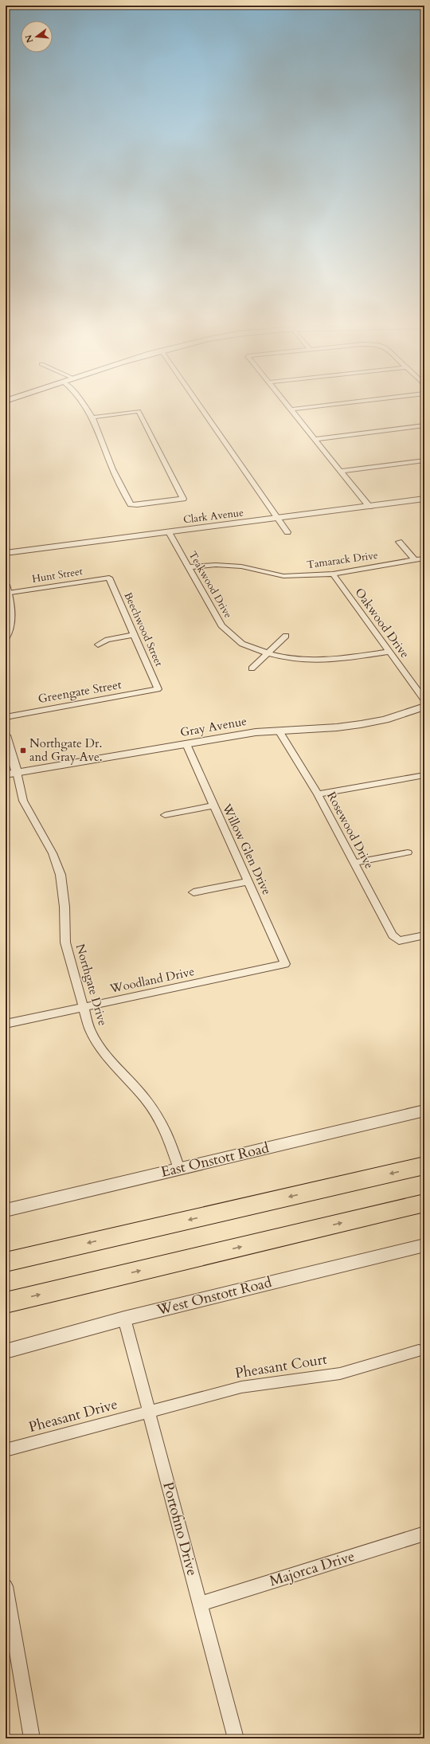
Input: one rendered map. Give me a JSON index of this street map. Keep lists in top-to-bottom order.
{
  "streets": {
    "street": [
      "Clark Avenue",
      "Tamarack Drive",
      "Hunt Street",
      "Teakwood Drive",
      "Oakwood Drive",
      "Beechwood Street",
      "Greengate Street",
      "Gray Avenue",
      "Rosewood Drive",
      "Willow Glen Drive",
      "Woodland Drive",
      "Northgate Drive",
      "East Onstott Road",
      "West Onstott Road",
      "Pheasant Court",
      "Pheasant Drive",
      "Portofino Drive",
      "Majorca Drive"
    ]
  },
  "crossings": [
    ["Clark Avenue", "Teakwood Drive"],
    ["Tamarack Drive", "Teakwood Drive"],
    ["Tamarack Drive", "Oakwood Drive"],
    ["Hunt Street", "Beechwood Street"],
    ["Teakwood Drive", "Oakwood Drive"],
    ["Beechwood Street", "Greengate Street"],
    ["Gray Avenue", "Rosewood Drive"],
    ["Gray Avenue", "Willow Glen Drive"],
    ["Gray Avenue", "Northgate Drive"],
    ["Willow Glen Drive", "Woodland Drive"],
    ["Woodland Drive", "Northgate Drive"],
    ["Northgate Drive", "East Onstott Road"],
    ["West Onstott Road", "Portofino Drive"],
    ["Pheasant Court", "Pheasant Drive"],
    ["Pheasant Court", "Portofino Drive"],
    ["Pheasant Drive", "Portofino Drive"],
    ["Portofino Drive", "Majorca Drive"]
  ],
  "places": {
    "transit": ["Northgate Dr. and Gray Ave."]
  },
  "north": "left"
}
